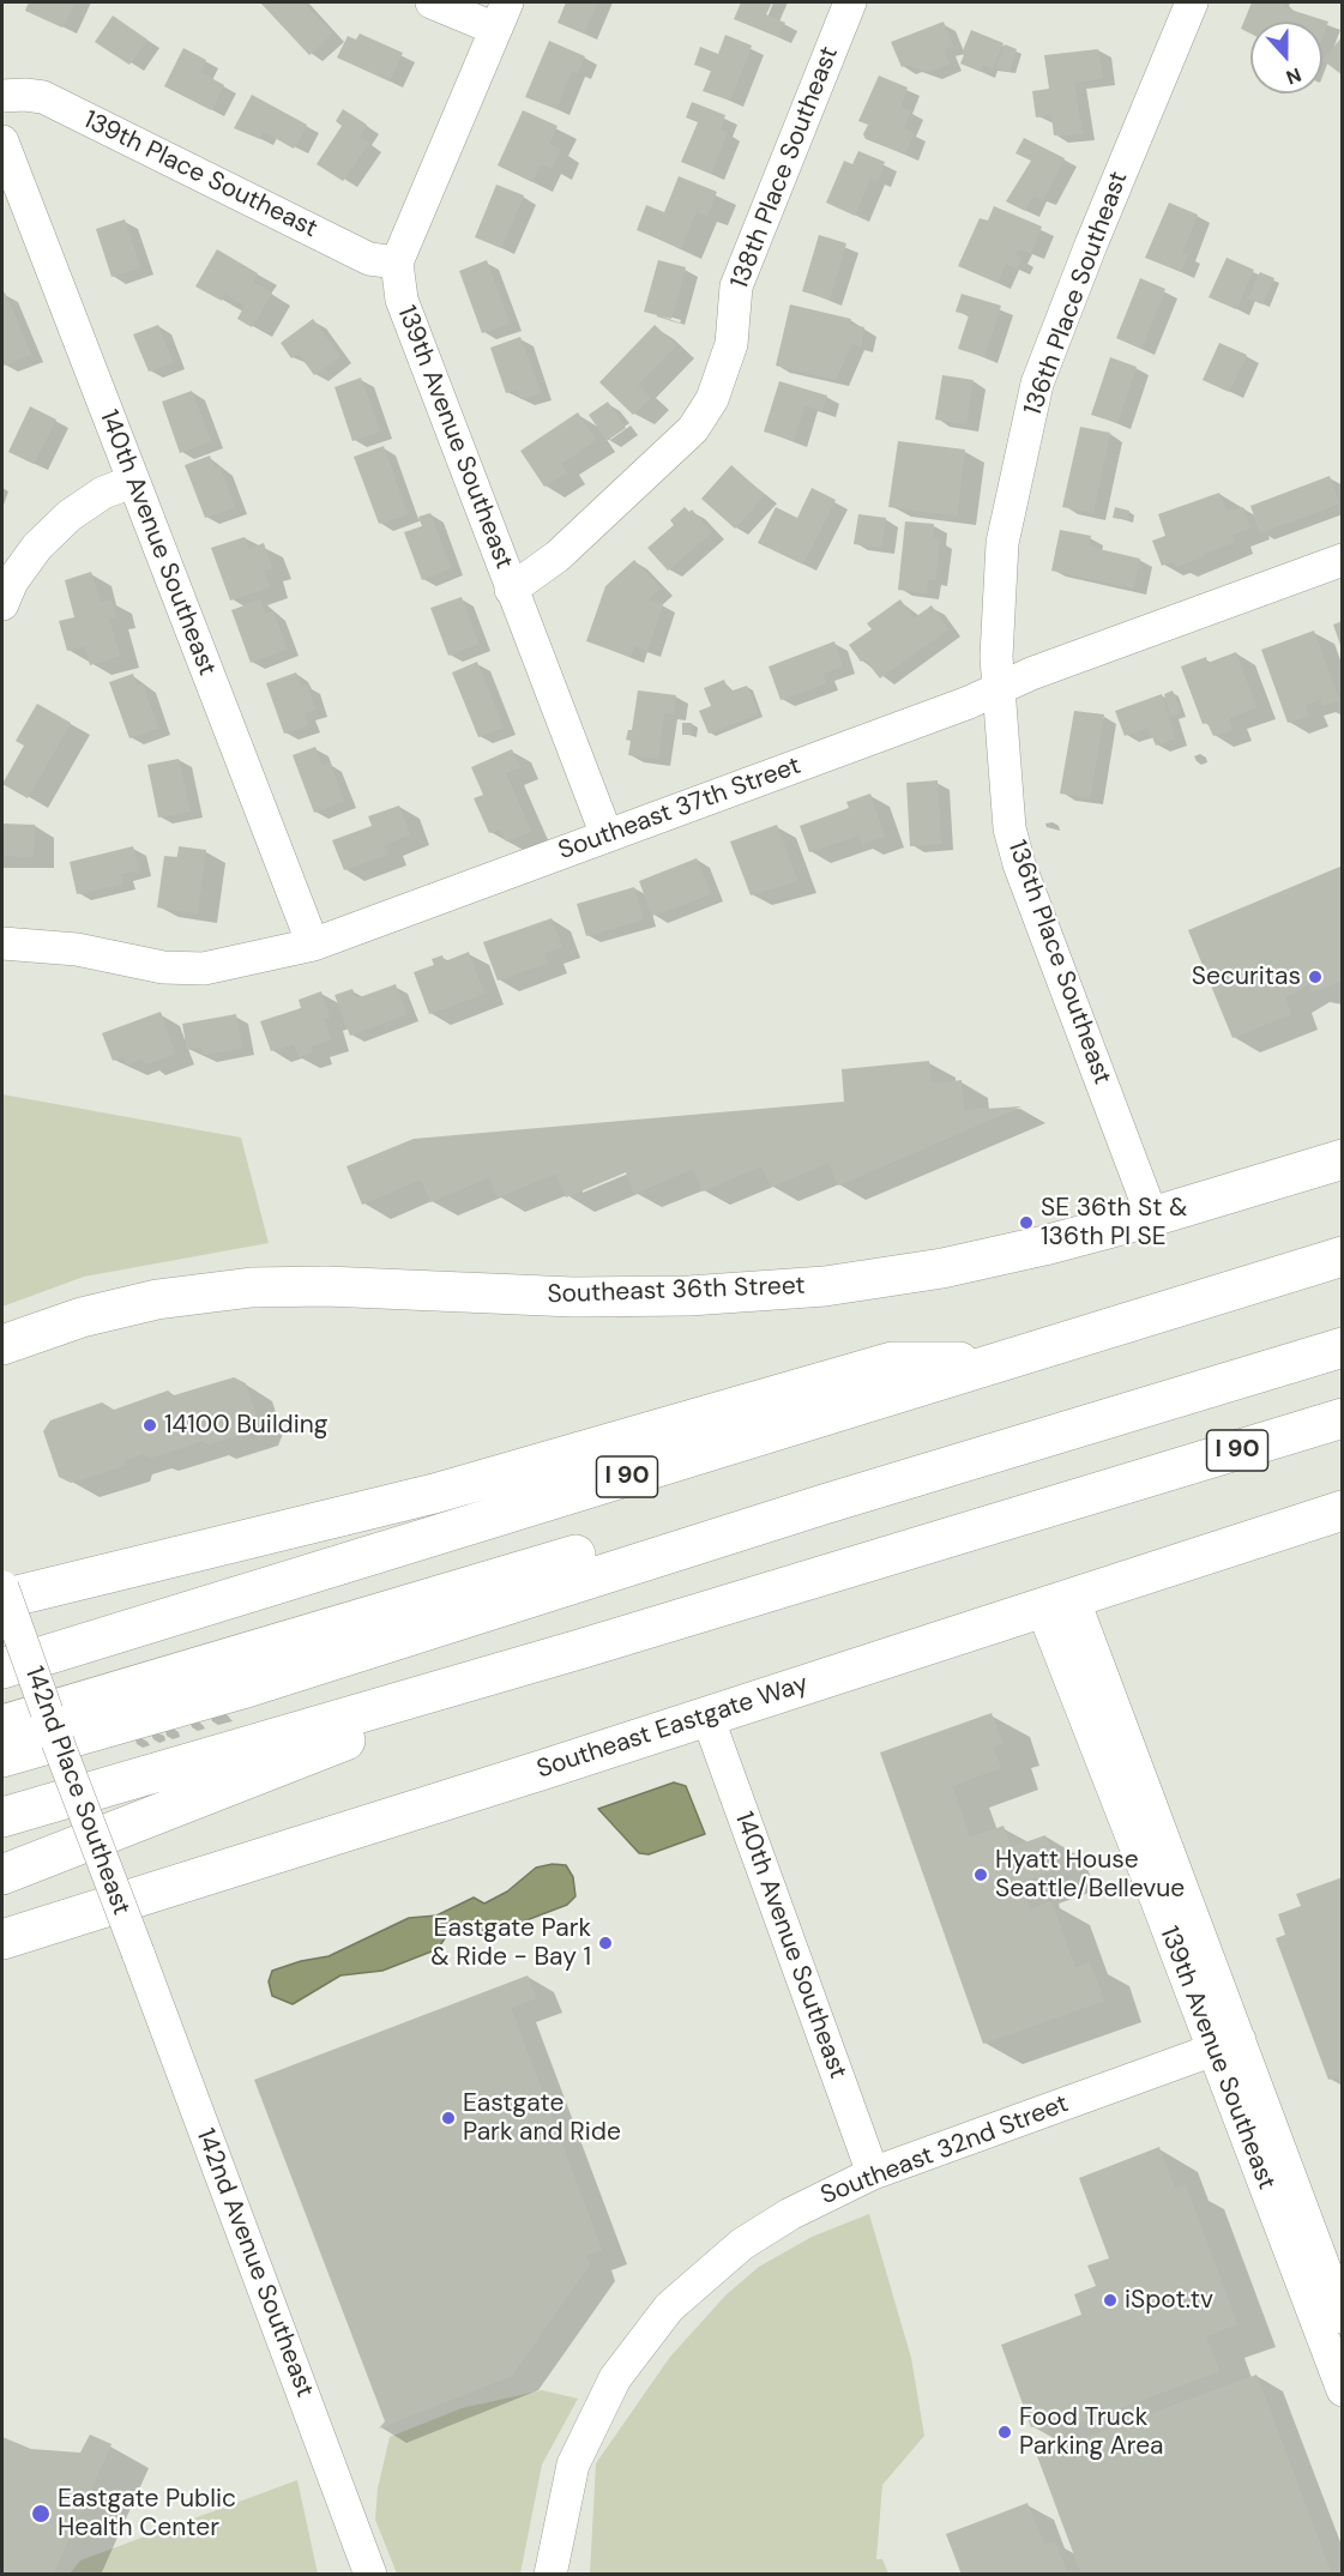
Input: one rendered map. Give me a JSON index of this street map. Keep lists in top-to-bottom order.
{
  "streets": {
    "main road": ["Southeast 36th Street", "I 90", "Southeast Eastgate Way"],
    "street": [
      "138th Place Southeast",
      "139th Place Southeast",
      "136th Place Southeast",
      "139th Avenue Southeast",
      "140th Avenue Southeast",
      "Southeast 37th Street",
      "142nd Place Southeast",
      "Southeast 32nd Street",
      "142nd Avenue Southeast"
    ]
  },
  "crossings": [
    ["138th Place Southeast", "139th Avenue Southeast"],
    ["139th Place Southeast", "139th Avenue Southeast"],
    ["136th Place Southeast", "Southeast 37th Street"],
    ["136th Place Southeast", "Southeast 36th Street"],
    ["139th Avenue Southeast", "Southeast 37th Street"],
    ["139th Avenue Southeast", "Southeast Eastgate Way"],
    ["139th Avenue Southeast", "Southeast 32nd Street"],
    ["140th Avenue Southeast", "Southeast 37th Street"],
    ["140th Avenue Southeast", "Southeast Eastgate Way"],
    ["140th Avenue Southeast", "Southeast 32nd Street"],
    ["142nd Place Southeast", "142nd Avenue Southeast"]
  ],
  "places": [
    "Securitas",
    "SE 36th St & 136th Pl SE",
    "14100 Building",
    "Hyatt House Seattle/Bellevue",
    "Eastgate Park & Ride - Bay 1",
    "Eastgate Park and Ride",
    "iSpot.tv",
    "Food Truck Parking Area",
    "Eastgate Public Health Center"
  ],
  "north": "bottom"
}
